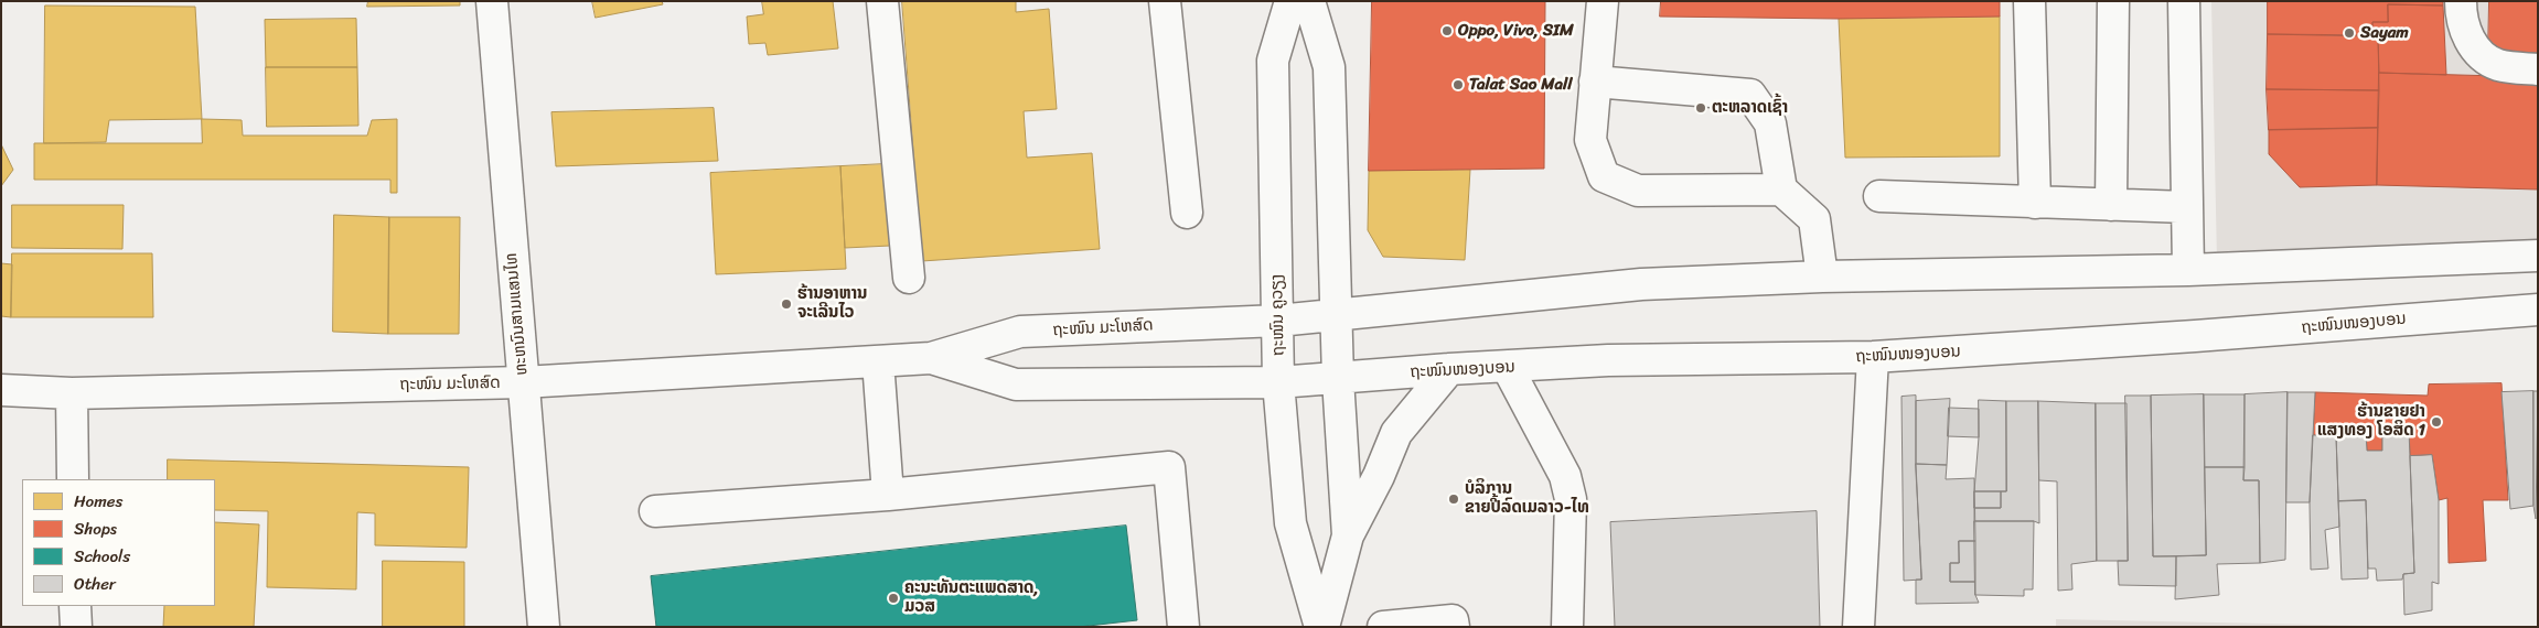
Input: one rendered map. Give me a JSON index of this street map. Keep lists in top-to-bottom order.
{
  "streets": {
    "street": [
      "ທະຫນົນສາມແສນໄທ",
      "ຖະໜົນ ຄູວຽງ",
      "ຖະໜົນໜອງບອນ",
      "ຖະໜົນ ມະໂຫສົດ"
    ]
  },
  "crossings": [
    ["ທະຫນົນສາມແສນໄທ", "ຖະໜົນ ມະໂຫສົດ"],
    ["ຖະໜົນ ຄູວຽງ", "ຖະໜົນໜອງບອນ"],
    ["ຖະໜົນ ຄູວຽງ", "ຖະໜົນ ມະໂຫສົດ"],
    ["ຖະໜົນໜອງບອນ", "ຖະໜົນ ມະໂຫສົດ"]
  ],
  "places": [
    "Oppo, Vivo, SIM",
    "Sayam",
    "Talat Sao Mall",
    "ຕະຫລາດເຊົ້າ",
    "ຮ້ານອາຫານ ຈະເລີນໄວ",
    "ຮ້ານຂາຍຢາ ແສງທອງ ໂອສິດ 1",
    "ບໍລິການ ຂາຍປີ້ລົດເມລາວ-ໄທ",
    "ຄະນະທັນຕະແພດສາດ, ມວສ"
  ],
  "legend": [
    "Homes",
    "Shops",
    "Schools",
    "Other"
  ]
}
